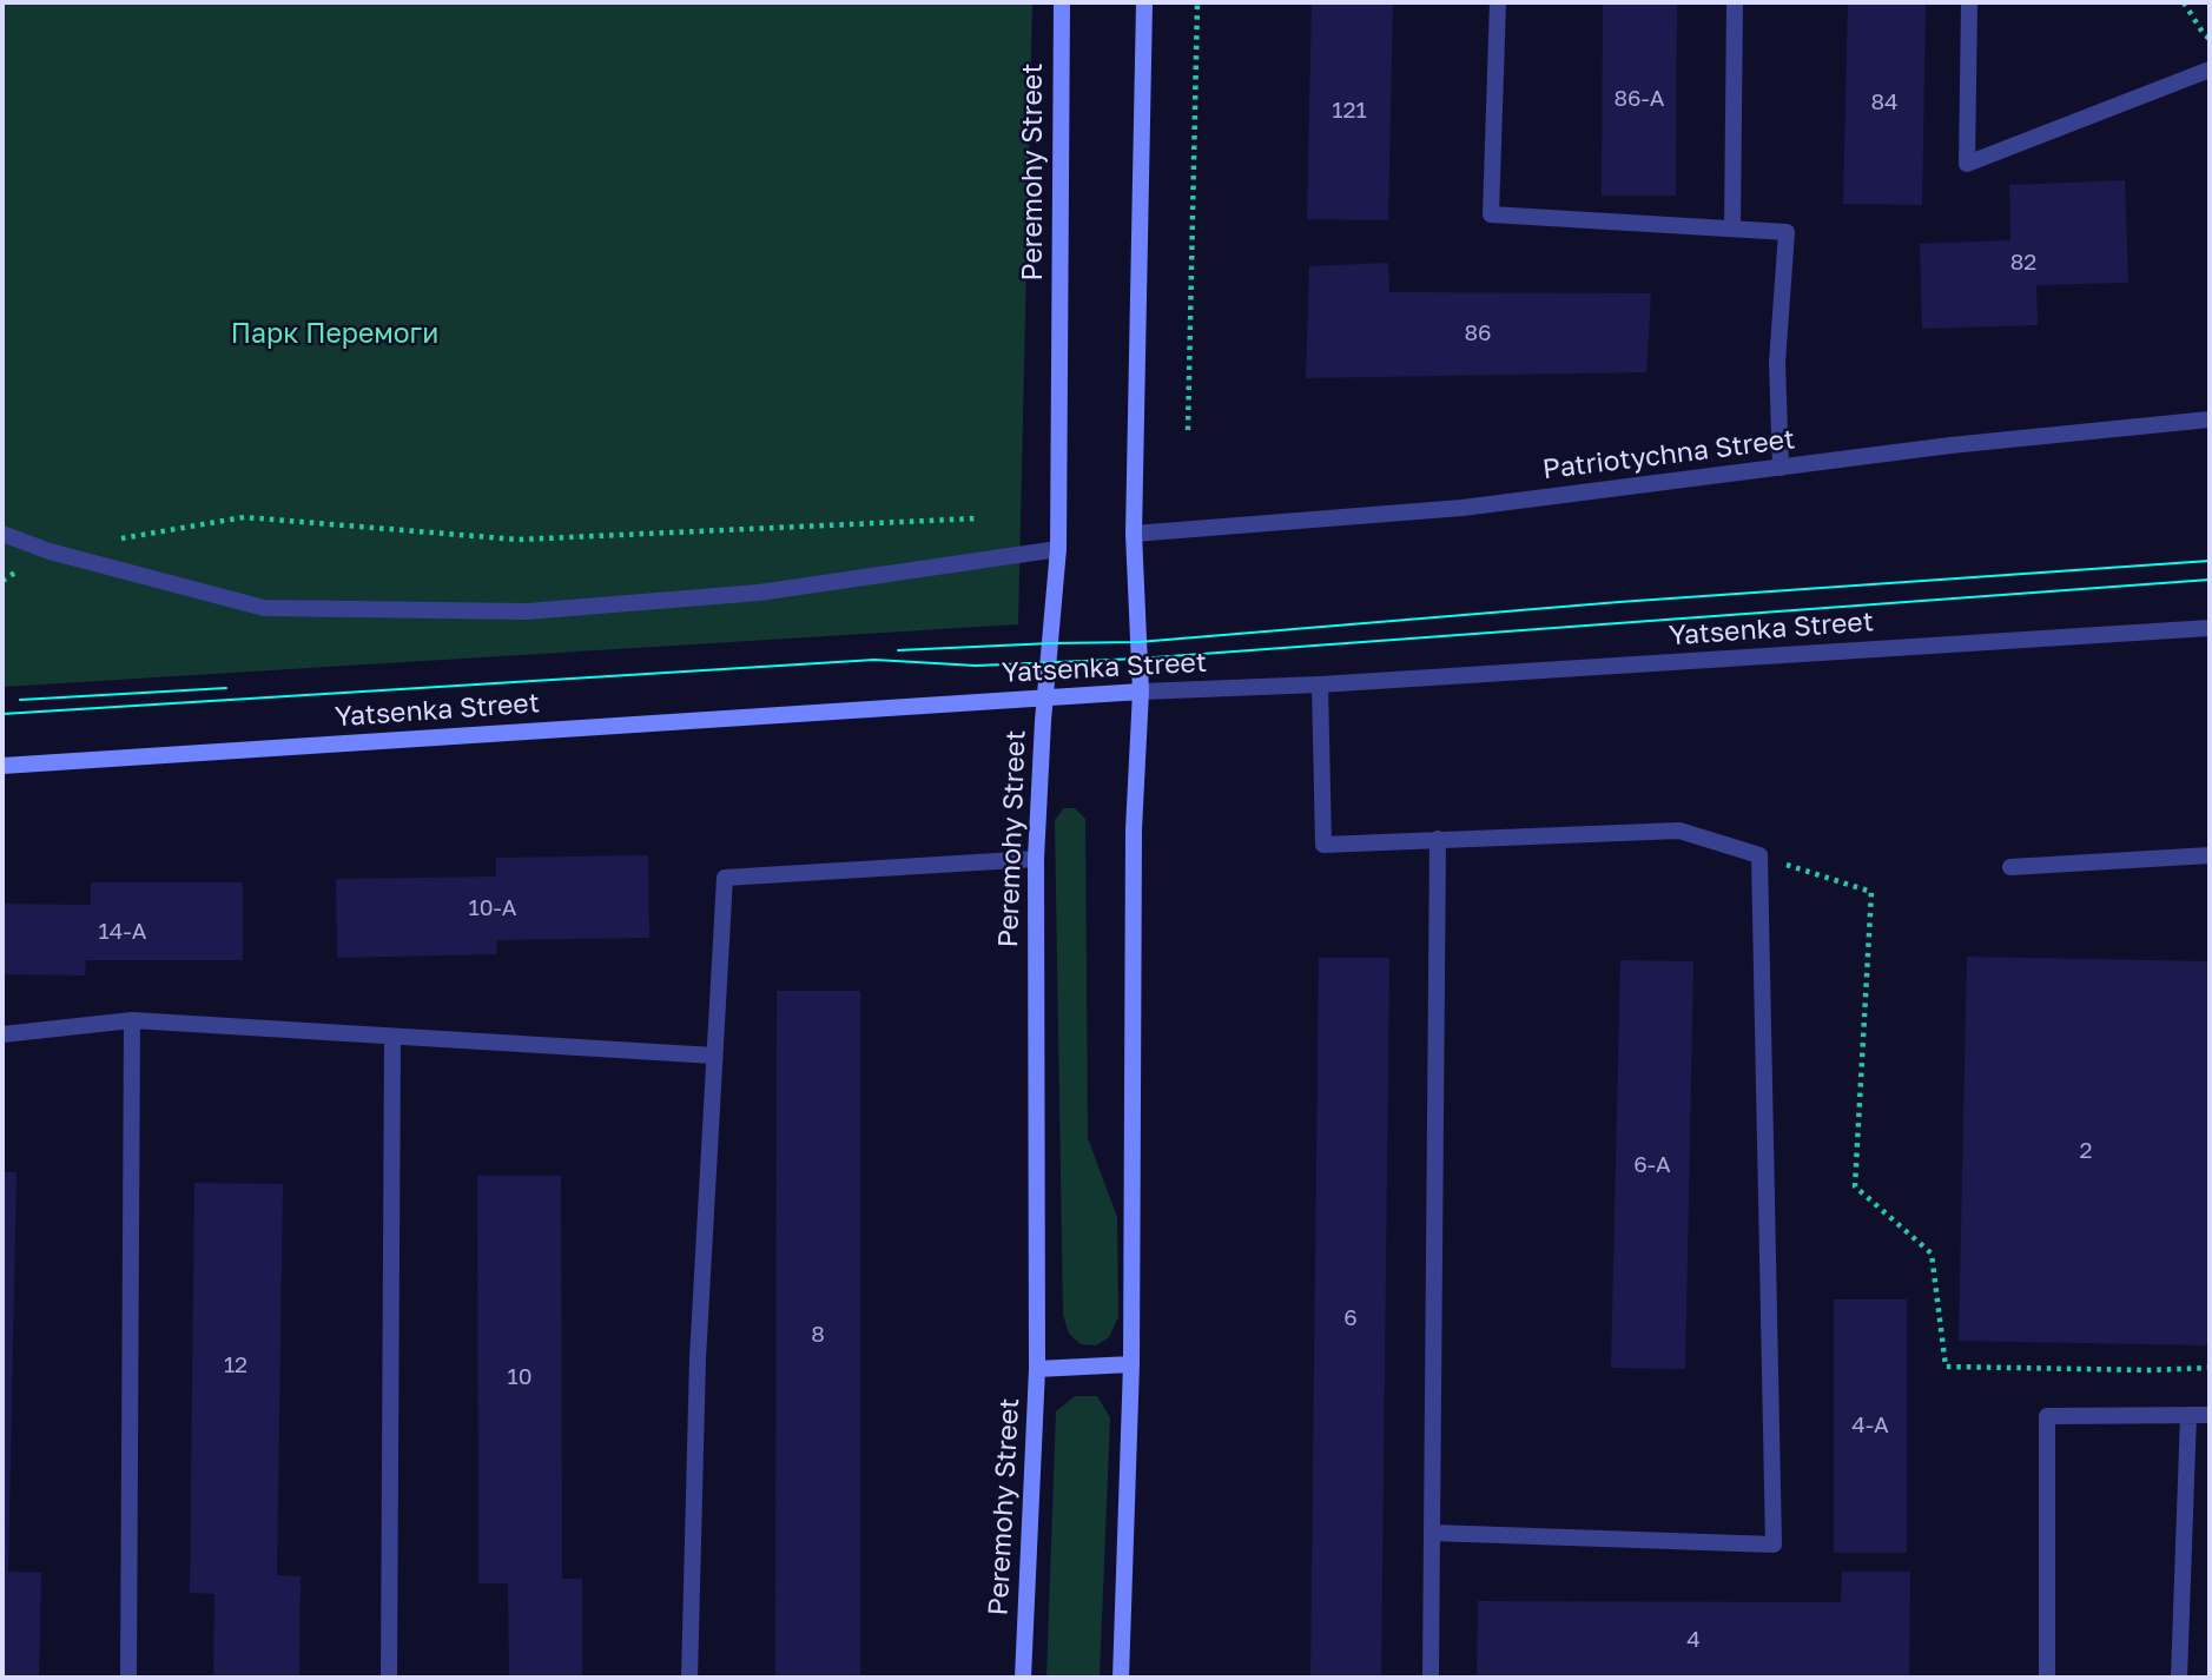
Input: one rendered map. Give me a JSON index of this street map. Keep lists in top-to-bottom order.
{
  "streets": {
    "main road": ["Peremohy Street", "Yatsenka Street"],
    "street": ["Patriotychna Street"]
  },
  "crossings": [
    ["Peremohy Street", "Yatsenka Street"]
  ],
  "parks": ["Парк Перемоги"],
  "house_numbers": [
    "86-А",
    "84",
    "121",
    "82",
    "86",
    "10-А",
    "14-А",
    "2",
    "6-А",
    "6",
    "8",
    "12",
    "10",
    "4-А",
    "4"
  ]
}
